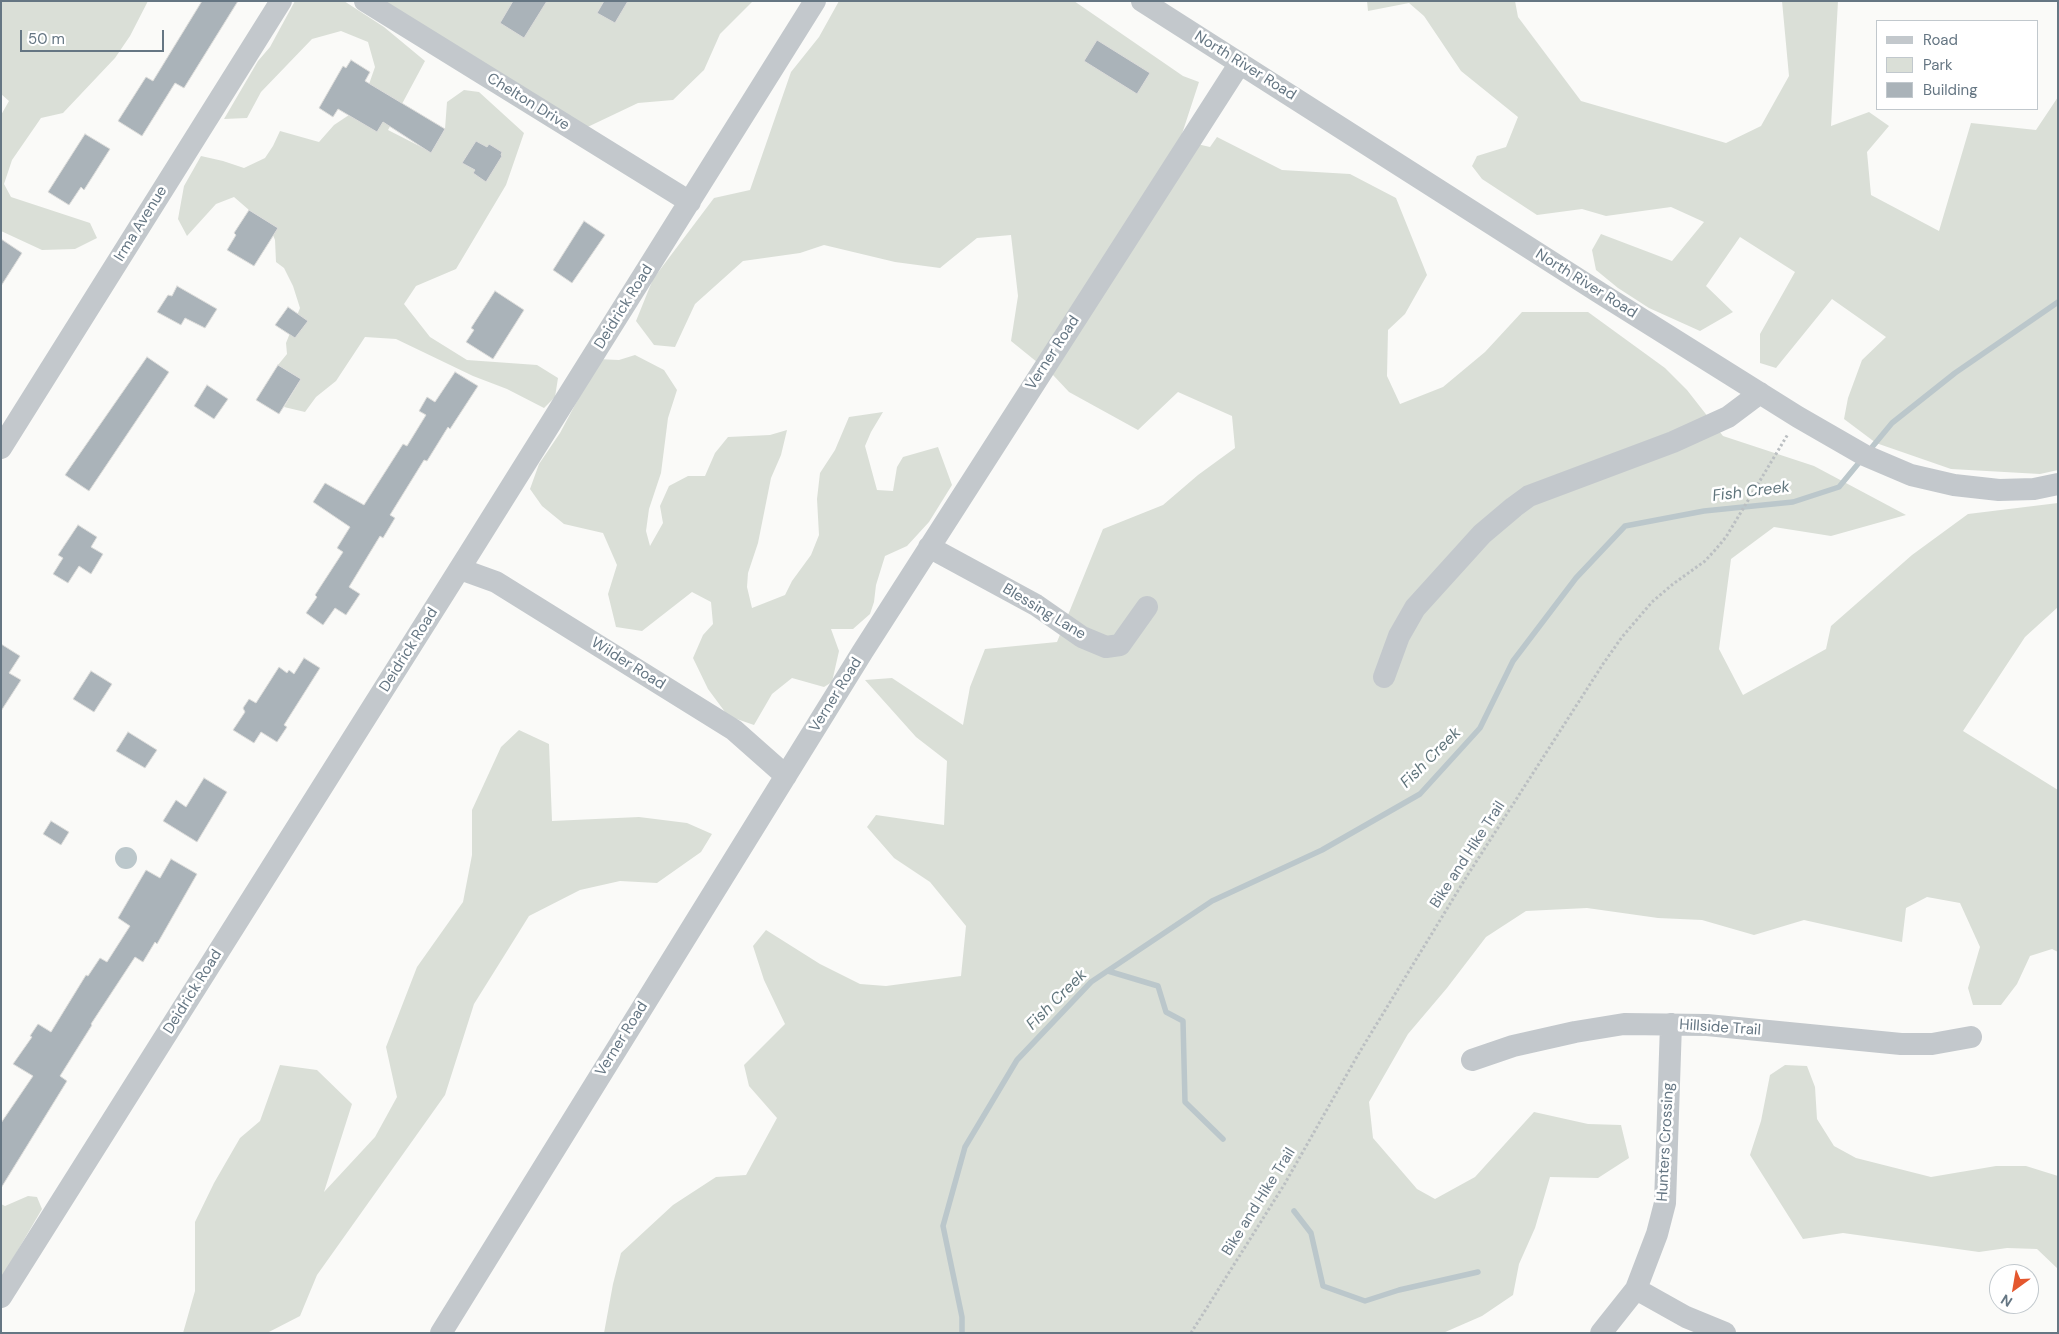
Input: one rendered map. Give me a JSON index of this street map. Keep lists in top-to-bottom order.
{
  "streets": {
    "street": [
      "North River Road",
      "Chelton Drive",
      "Irma Avenue",
      "Deidrick Road",
      "Verner Road",
      "Blessing Lane",
      "Wilder Road",
      "Hillside Trail",
      "Hunters Crossing"
    ],
    "path": ["Bike and Hike Trail"]
  },
  "crossings": [
    ["North River Road", "Verner Road"],
    ["North River Road", "Bike and Hike Trail"],
    ["Chelton Drive", "Deidrick Road"],
    ["Deidrick Road", "Wilder Road"],
    ["Verner Road", "Blessing Lane"],
    ["Verner Road", "Wilder Road"],
    ["Hillside Trail", "Hunters Crossing"]
  ],
  "water": ["Fish Creek"],
  "legend": ["Road", "Park", "Building"],
  "scale_bar": "50 m",
  "north": "bottom left"
}
